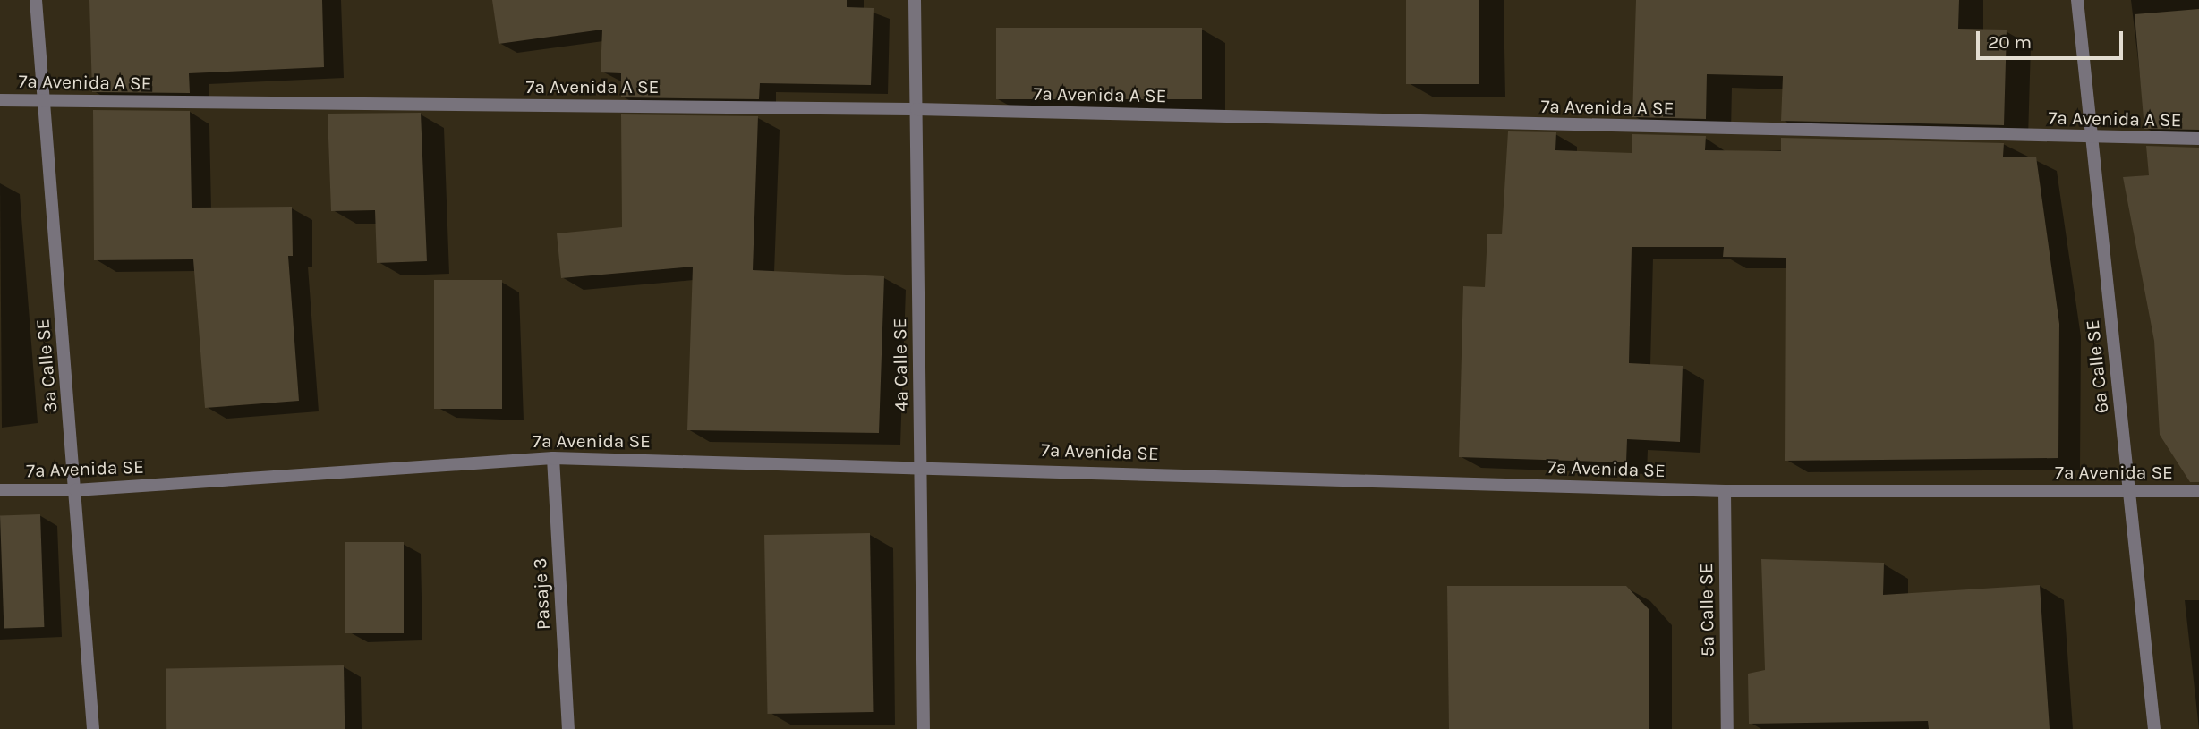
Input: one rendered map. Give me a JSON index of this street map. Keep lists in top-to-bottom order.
{
  "streets": {
    "street": [
      "7a Avenida A SE",
      "4a Calle SE",
      "3a Calle SE",
      "6a Calle SE",
      "7a Avenida SE",
      "Pasaje 3",
      "5a Calle SE"
    ]
  },
  "crossings": [
    ["7a Avenida A SE", "4a Calle SE"],
    ["7a Avenida A SE", "3a Calle SE"],
    ["7a Avenida A SE", "6a Calle SE"],
    ["4a Calle SE", "7a Avenida SE"],
    ["3a Calle SE", "7a Avenida SE"],
    ["6a Calle SE", "7a Avenida SE"],
    ["7a Avenida SE", "Pasaje 3"],
    ["7a Avenida SE", "5a Calle SE"]
  ],
  "scale_bar": "20 m"
}
